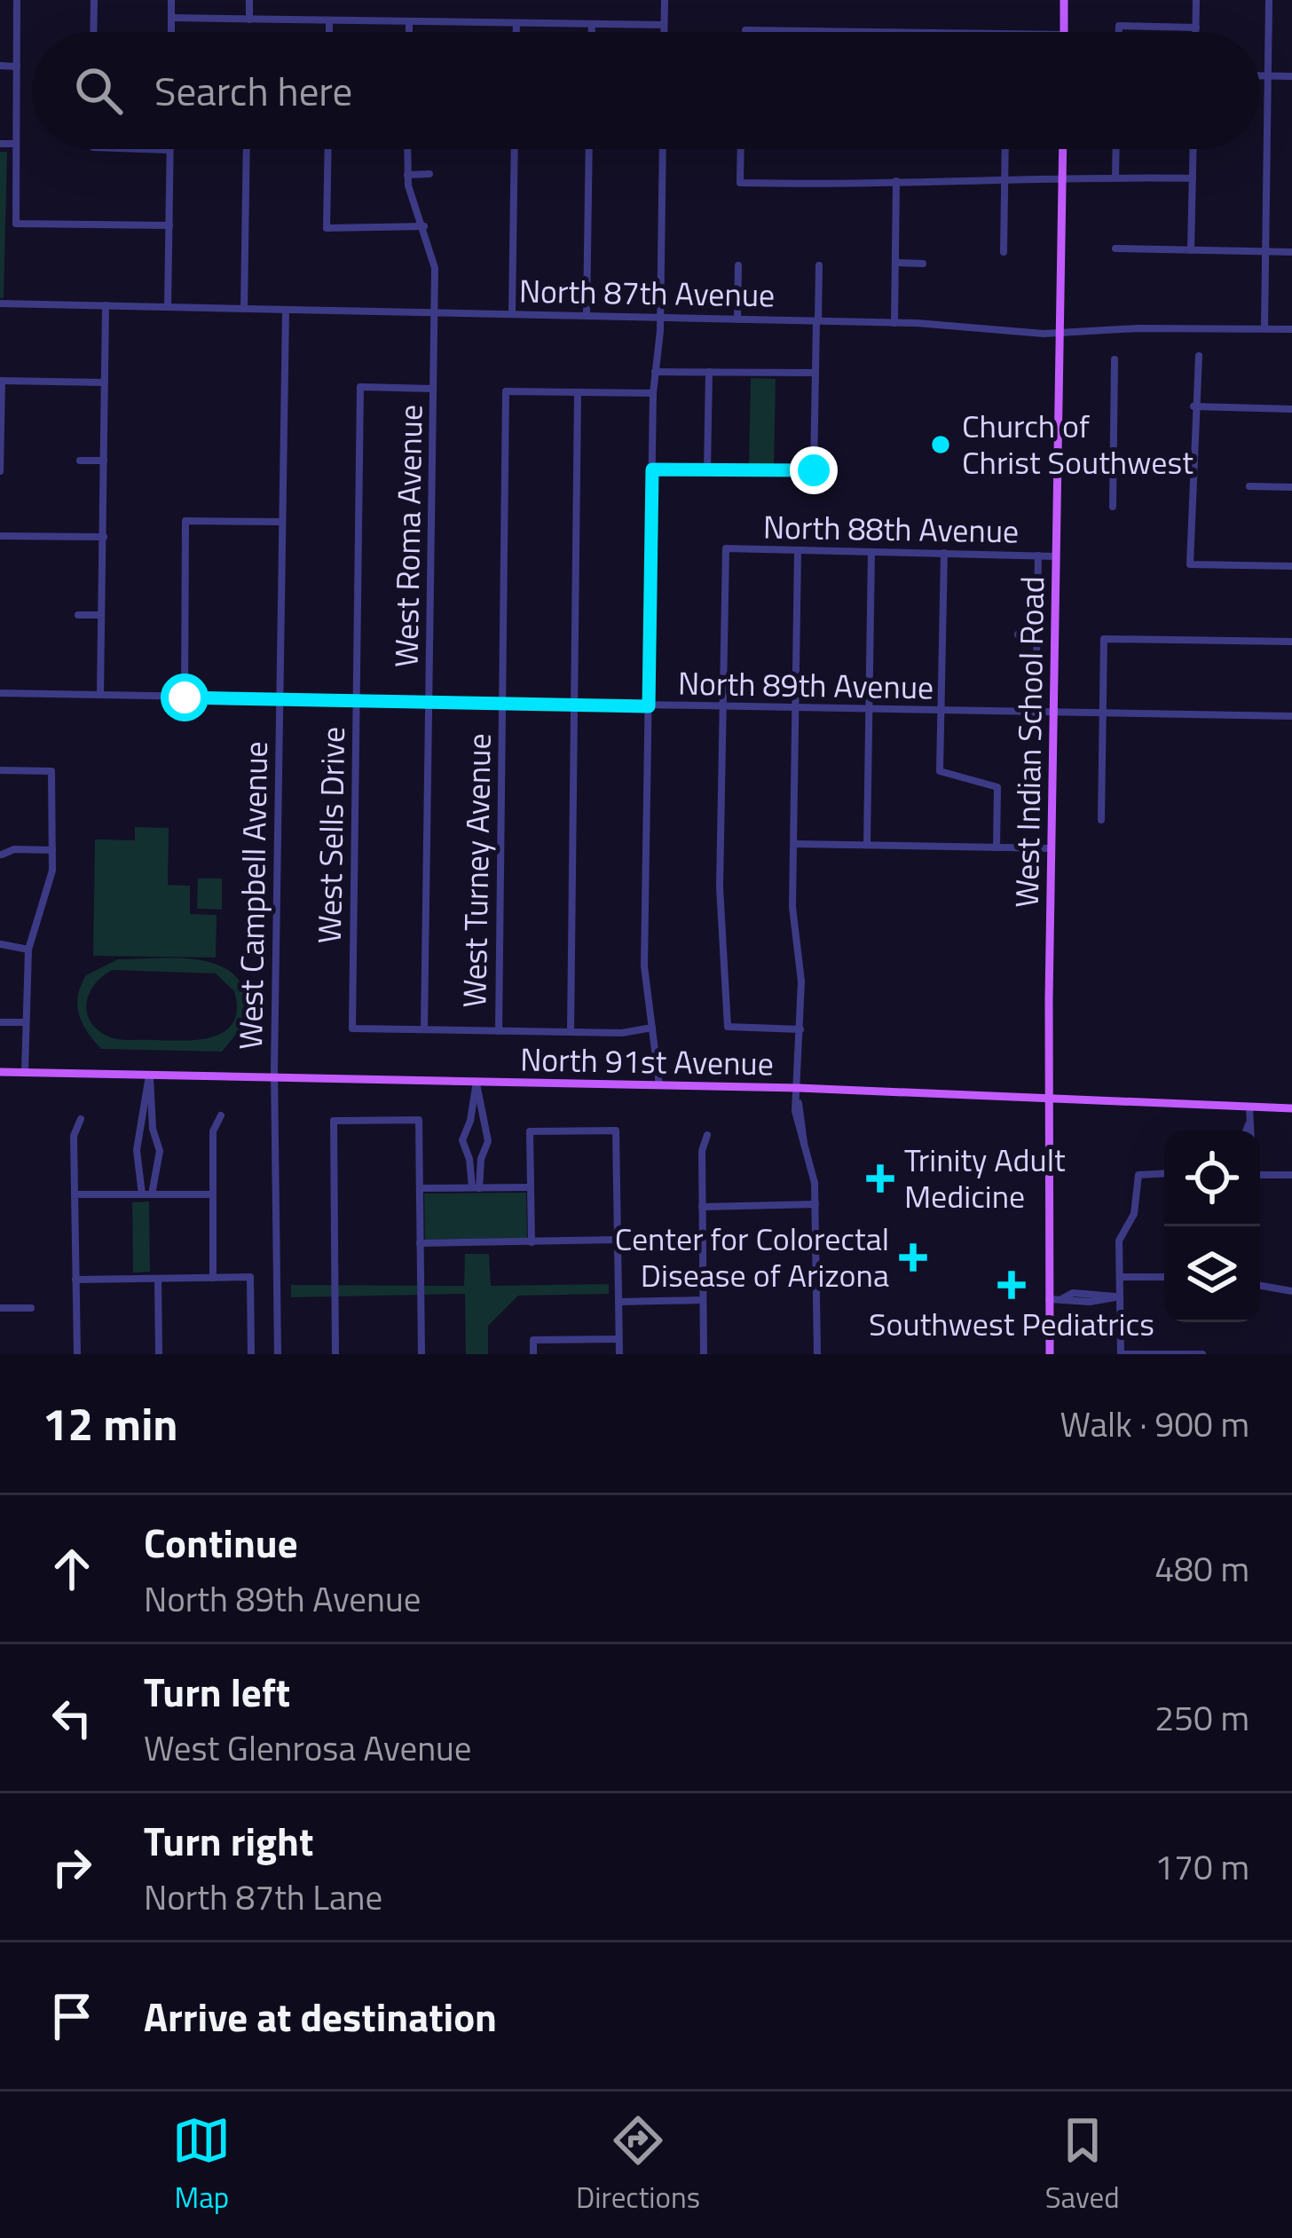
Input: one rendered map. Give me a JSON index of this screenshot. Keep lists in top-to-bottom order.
{
  "streets": {
    "main road": ["West Indian School Road", "North 91st Avenue"],
    "street": [
      "North 87th Avenue",
      "North 88th Avenue",
      "West Roma Avenue",
      "North 89th Avenue",
      "West Sells Drive",
      "West Turney Avenue",
      "West Campbell Avenue"
    ]
  },
  "crossings": [
    ["North 87th Avenue", "West Roma Avenue"],
    ["North 87th Avenue", "West Indian School Road"],
    ["North 87th Avenue", "West Campbell Avenue"],
    ["North 88th Avenue", "North 89th Avenue"],
    ["North 88th Avenue", "West Indian School Road"],
    ["West Roma Avenue", "North 89th Avenue"],
    ["West Roma Avenue", "West Sells Drive"],
    ["North 89th Avenue", "West Indian School Road"],
    ["North 89th Avenue", "West Sells Drive"],
    ["North 89th Avenue", "West Turney Avenue"],
    ["North 89th Avenue", "West Campbell Avenue"],
    ["West Indian School Road", "North 91st Avenue"],
    ["West Campbell Avenue", "North 91st Avenue"]
  ],
  "places": {
    "other": ["Church of Christ Southwest"],
    "health": ["Trinity Adult Medicine", "Center for Colorectal Disease of Arizona", "Southwest Pediatrics"]
  },
  "page": {
    "search": "Search here",
    "heading": ["12 min", "Walk · 900 m"],
    "list": [
      ["Continue", "North 89th Avenue", "480 m"],
      ["Turn left", "West Glenrosa Avenue", "250 m"],
      ["Turn right", "North 87th Lane", "170 m"],
      "Arrive at destination"
    ],
    "nav": ["Map", "Directions", "Saved"]
  }
}
